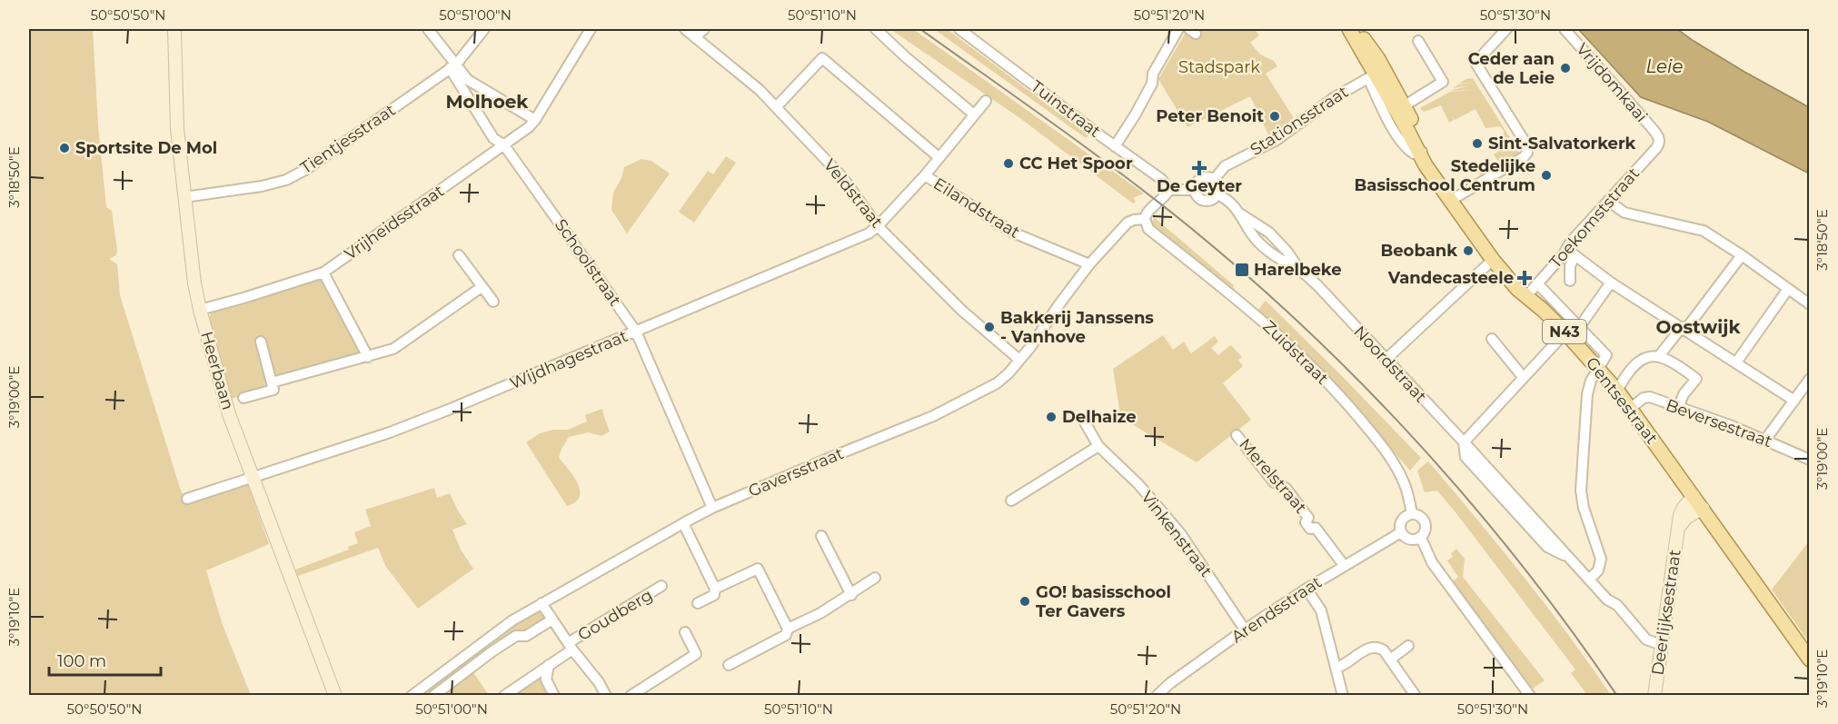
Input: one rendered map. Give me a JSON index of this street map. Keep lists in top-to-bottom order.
{
  "streets": {
    "main road": ["N43", "Gentsestraat"],
    "street": [
      "Vrijdomkaai",
      "Tuinstraat",
      "Stationsstraat",
      "Tientjesstraat",
      "Veldstraat",
      "Eilandstraat",
      "Toekomststraat",
      "Vrijheidsstraat",
      "Schoolstraat",
      "Zuidstraat",
      "Wijdhagestraat",
      "Noordstraat",
      "Heerbaan",
      "Beversestraat",
      "Gaversstraat",
      "Merelstraat",
      "Vinkenstraat",
      "Arendsstraat",
      "Deerlijksestraat",
      "Goudberg"
    ]
  },
  "crossings": [
    ["Vrijdomkaai", "Toekomststraat"],
    ["Tuinstraat", "Stationsstraat"],
    ["Stationsstraat", "N43"],
    ["Stationsstraat", "Gentsestraat"],
    ["Tientjesstraat", "Schoolstraat"],
    ["Tientjesstraat", "Heerbaan"],
    ["Veldstraat", "Wijdhagestraat"],
    ["Veldstraat", "Gaversstraat"],
    ["Eilandstraat", "Wijdhagestraat"],
    ["Eilandstraat", "Gaversstraat"],
    ["Toekomststraat", "Gentsestraat"],
    ["Vrijheidsstraat", "Schoolstraat"],
    ["Vrijheidsstraat", "Heerbaan"],
    ["Schoolstraat", "Wijdhagestraat"],
    ["Schoolstraat", "Gaversstraat"],
    ["N43", "Gentsestraat"],
    ["N43", "Deerlijksestraat"],
    ["Zuidstraat", "Gaversstraat"],
    ["Zuidstraat", "Arendsstraat"],
    ["Wijdhagestraat", "Heerbaan"],
    ["Noordstraat", "Deerlijksestraat"],
    ["Gentsestraat", "Beversestraat"],
    ["Gentsestraat", "Deerlijksestraat"],
    ["Gaversstraat", "Goudberg"],
    ["Merelstraat", "Arendsstraat"],
    ["Vinkenstraat", "Arendsstraat"]
  ],
  "districts": ["Molhoek", "Oostwijk"],
  "water": ["Leie"],
  "parks": ["Stadspark"],
  "places": {
    "other": [
      "Ceder aan de Leie",
      "Peter Benoit",
      "Sint-Salvatorkerk",
      "Sportsite De Mol",
      "CC Het Spoor",
      "Stedelijke Basisschool Centrum",
      "Beobank",
      "Bakkerij Janssens - Vanhove",
      "Delhaize",
      "GO! basisschool Ter Gavers"
    ],
    "health": ["De Geyter", "Vandecasteele"],
    "transit": ["Harelbeke"]
  },
  "scale_bar": "100 m",
  "coordinates": [
    "50°50'50\"N",
    "50°51'00\"N",
    "50°51'10\"N",
    "50°51'20\"N",
    "50°51'30\"N",
    "3°18'50\"E",
    "3°19'00\"E",
    "3°19'10\"E"
  ]
}
